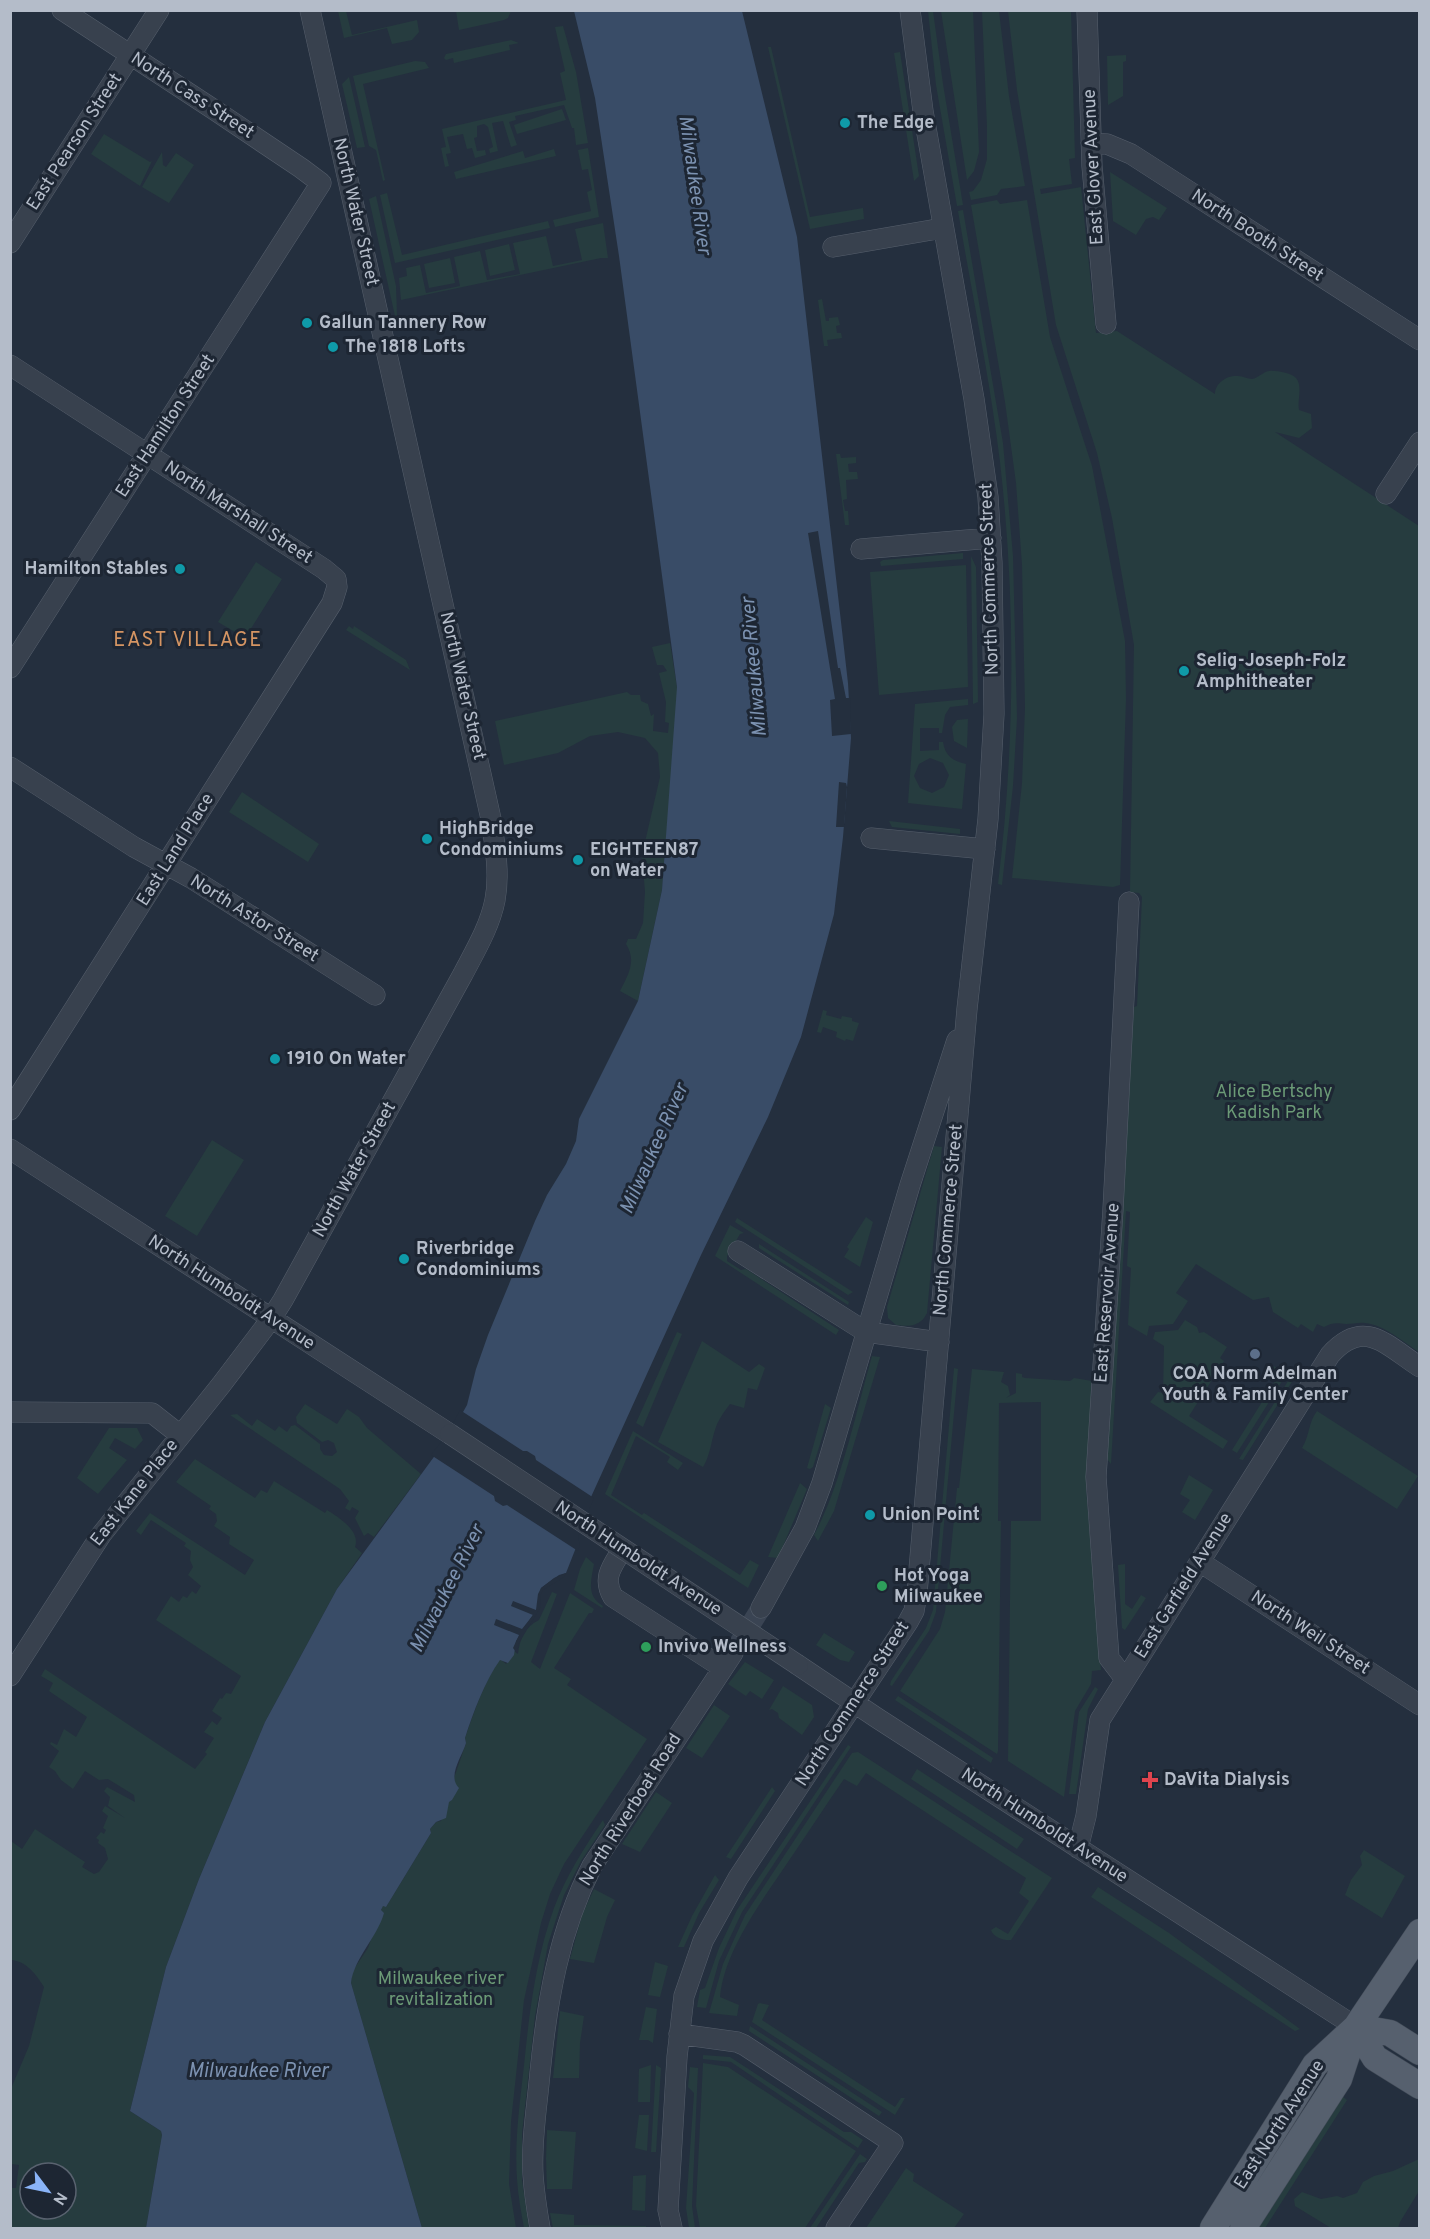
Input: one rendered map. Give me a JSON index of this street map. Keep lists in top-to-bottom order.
{
  "streets": {
    "main road": ["East North Avenue"],
    "street": [
      "North Cass Street",
      "East Pearson Street",
      "East Glover Avenue",
      "North Water Street",
      "North Booth Street",
      "East Hamilton Street",
      "North Marshall Street",
      "North Commerce Street",
      "East Land Place",
      "North Astor Street",
      "North Humboldt Avenue",
      "East Reservoir Avenue",
      "East Kane Place",
      "East Garfield Avenue",
      "North Weil Street",
      "North Riverboat Road"
    ]
  },
  "crossings": [
    ["North Cass Street", "East Pearson Street"],
    ["North Cass Street", "East Hamilton Street"],
    ["East Glover Avenue", "North Booth Street"],
    ["North Water Street", "North Humboldt Avenue"],
    ["North Water Street", "East Kane Place"],
    ["East Hamilton Street", "North Marshall Street"],
    ["North Marshall Street", "East Land Place"],
    ["North Commerce Street", "North Humboldt Avenue"],
    ["East Land Place", "North Astor Street"],
    ["North Humboldt Avenue", "East Kane Place"],
    ["North Humboldt Avenue", "East Garfield Avenue"],
    ["North Humboldt Avenue", "North Riverboat Road"],
    ["North Humboldt Avenue", "East North Avenue"],
    ["East Reservoir Avenue", "East Garfield Avenue"],
    ["East Garfield Avenue", "North Weil Street"]
  ],
  "districts": ["EAST VILLAGE"],
  "water": ["Milwaukee River"],
  "parks": ["Alice Bertschy Kadish Park", "Milwaukee river revitalization"],
  "places": {
    "other": [
      "The Edge",
      "Gallun Tannery Row",
      "The 1818 Lofts",
      "Hamilton Stables",
      "Selig-Joseph-Folz Amphitheater",
      "HighBridge Condominiums",
      "EIGHTEEN87 on Water",
      "1910 On Water",
      "Riverbridge Condominiums",
      "COA Norm Adelman Youth & Family Center",
      "Union Point",
      "Hot Yoga Milwaukee",
      "Invivo Wellness"
    ],
    "health": ["DaVita Dialysis"]
  },
  "north": "bottom right"
}
